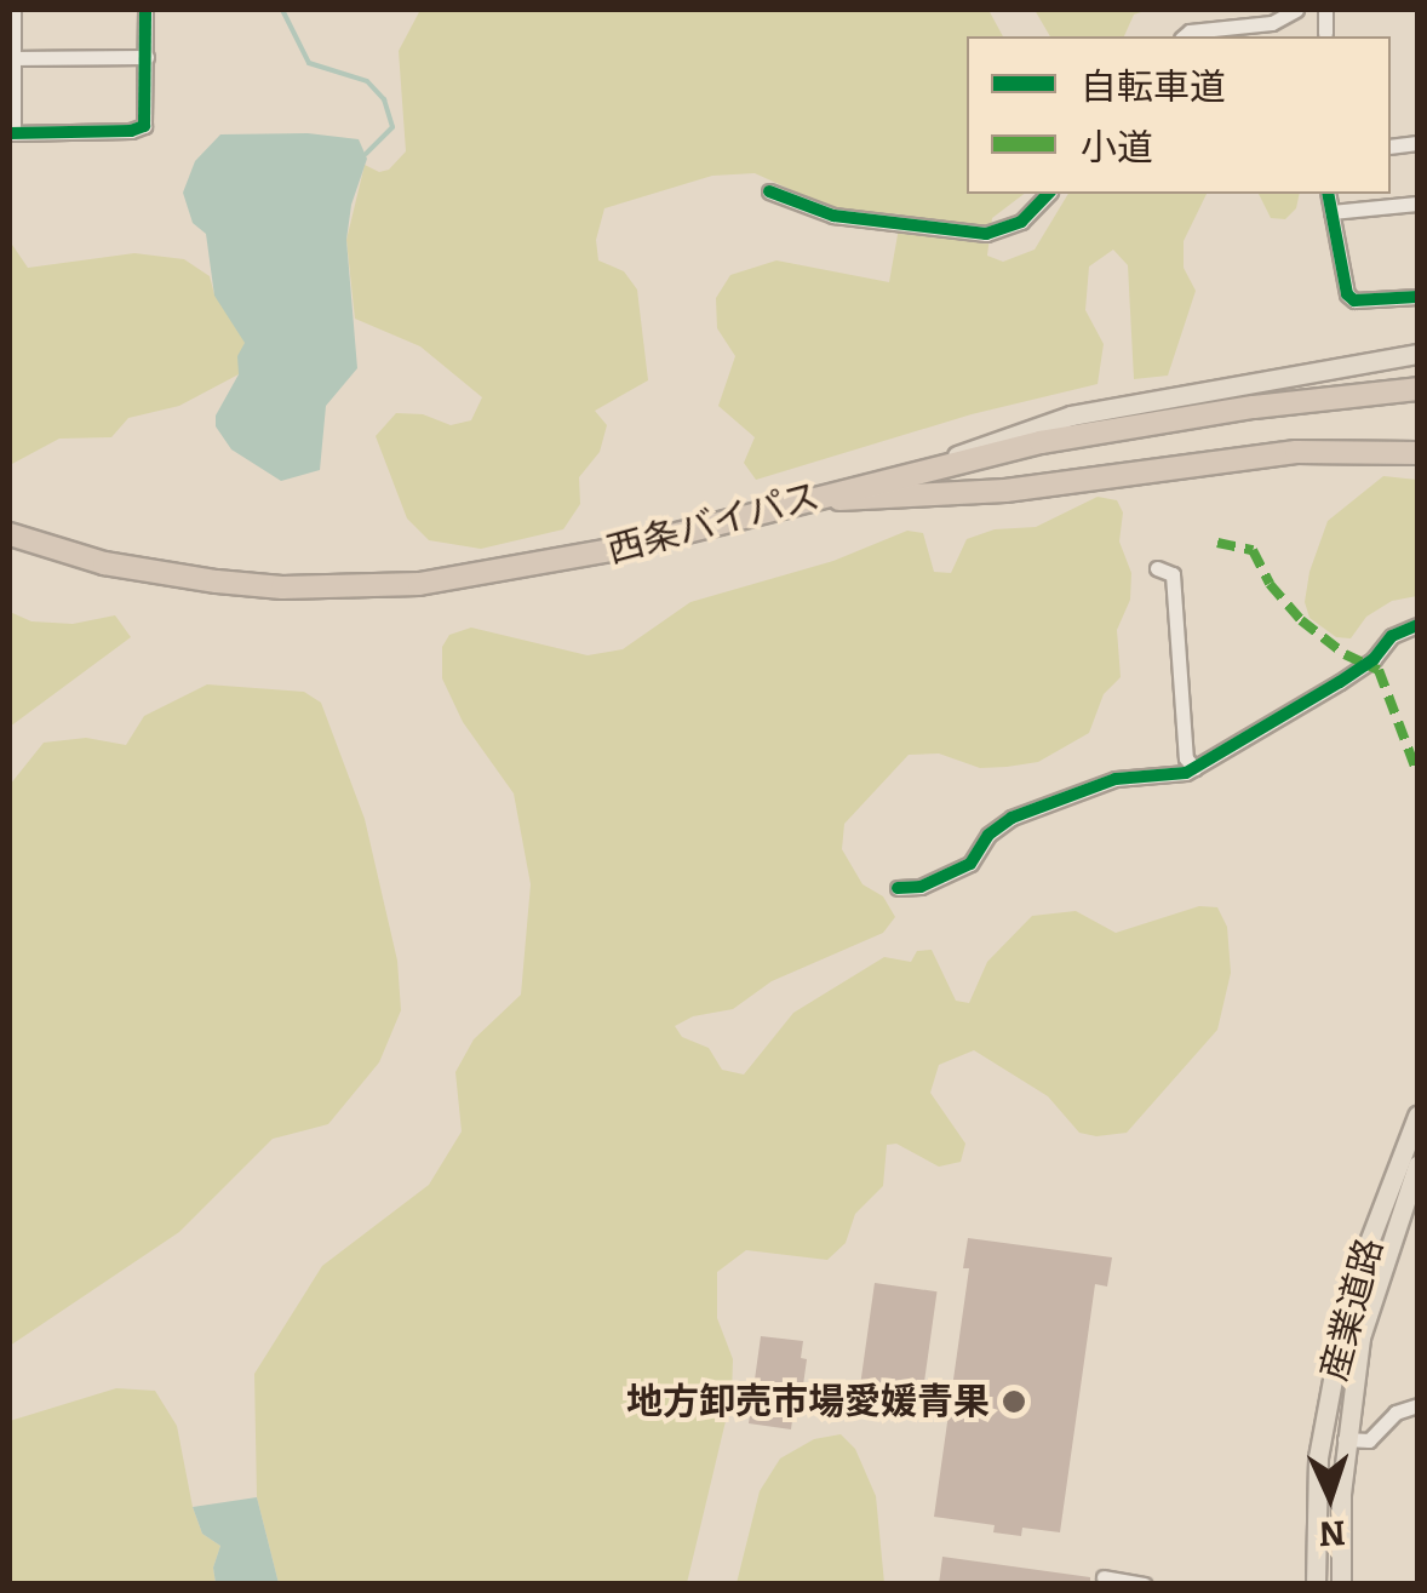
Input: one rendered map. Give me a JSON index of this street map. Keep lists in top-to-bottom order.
{
  "streets": {
    "highway": ["西条バイパス"],
    "main road": ["産業道路"]
  },
  "places": ["地方卸売市場愛媛青果"],
  "legend": ["自転車道", "小道"],
  "north": "bottom"
}
